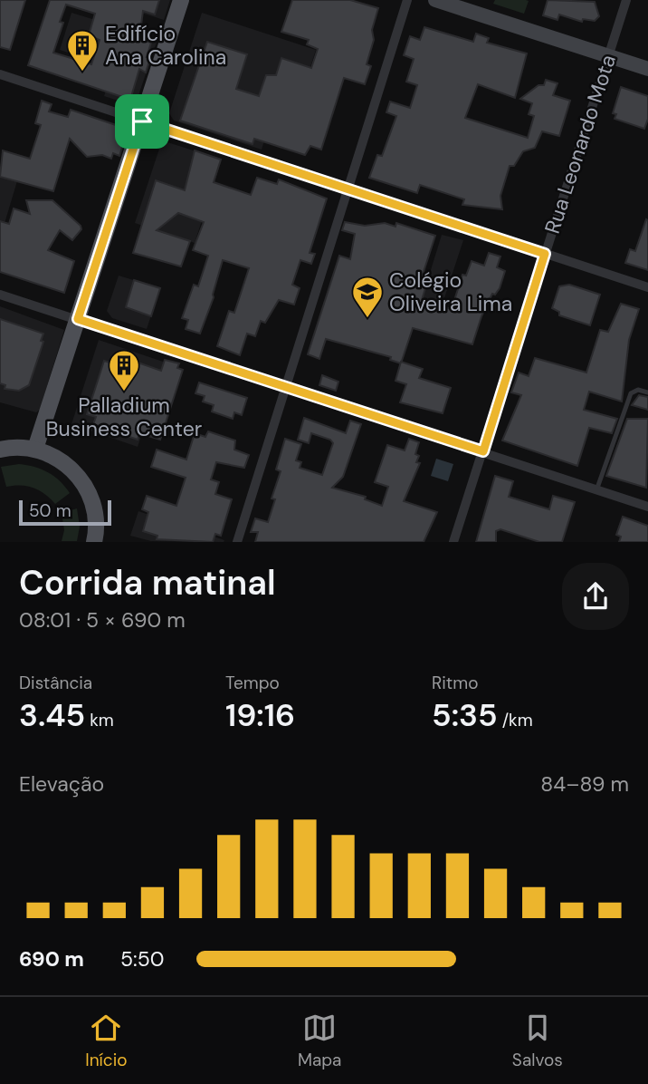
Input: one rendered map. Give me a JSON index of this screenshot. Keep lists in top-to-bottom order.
{
  "streets": {
    "street": ["Rua Leonardo Mota"]
  },
  "places": {
    "building": ["Edifício Ana Carolina", "Palladium Business Center"],
    "school or university": ["Colégio Oliveira Lima"]
  },
  "scale_bar": "50 m",
  "page": {
    "scale": "50 m",
    "heading": ["Corrida matinal", "08:01 · 5 × 690 m"],
    "stats": [
      ["Distância", "3.45 km"],
      ["Tempo", "19:16"],
      ["Ritmo", "5:35 /km"]
    ],
    "chart": ["Elevação", "84–89 m"],
    "list": [
      {
        "name": "690 m",
        "note": "5:50"
      }
    ],
    "tabs": ["Início", "Mapa", "Salvos"]
  }
}
